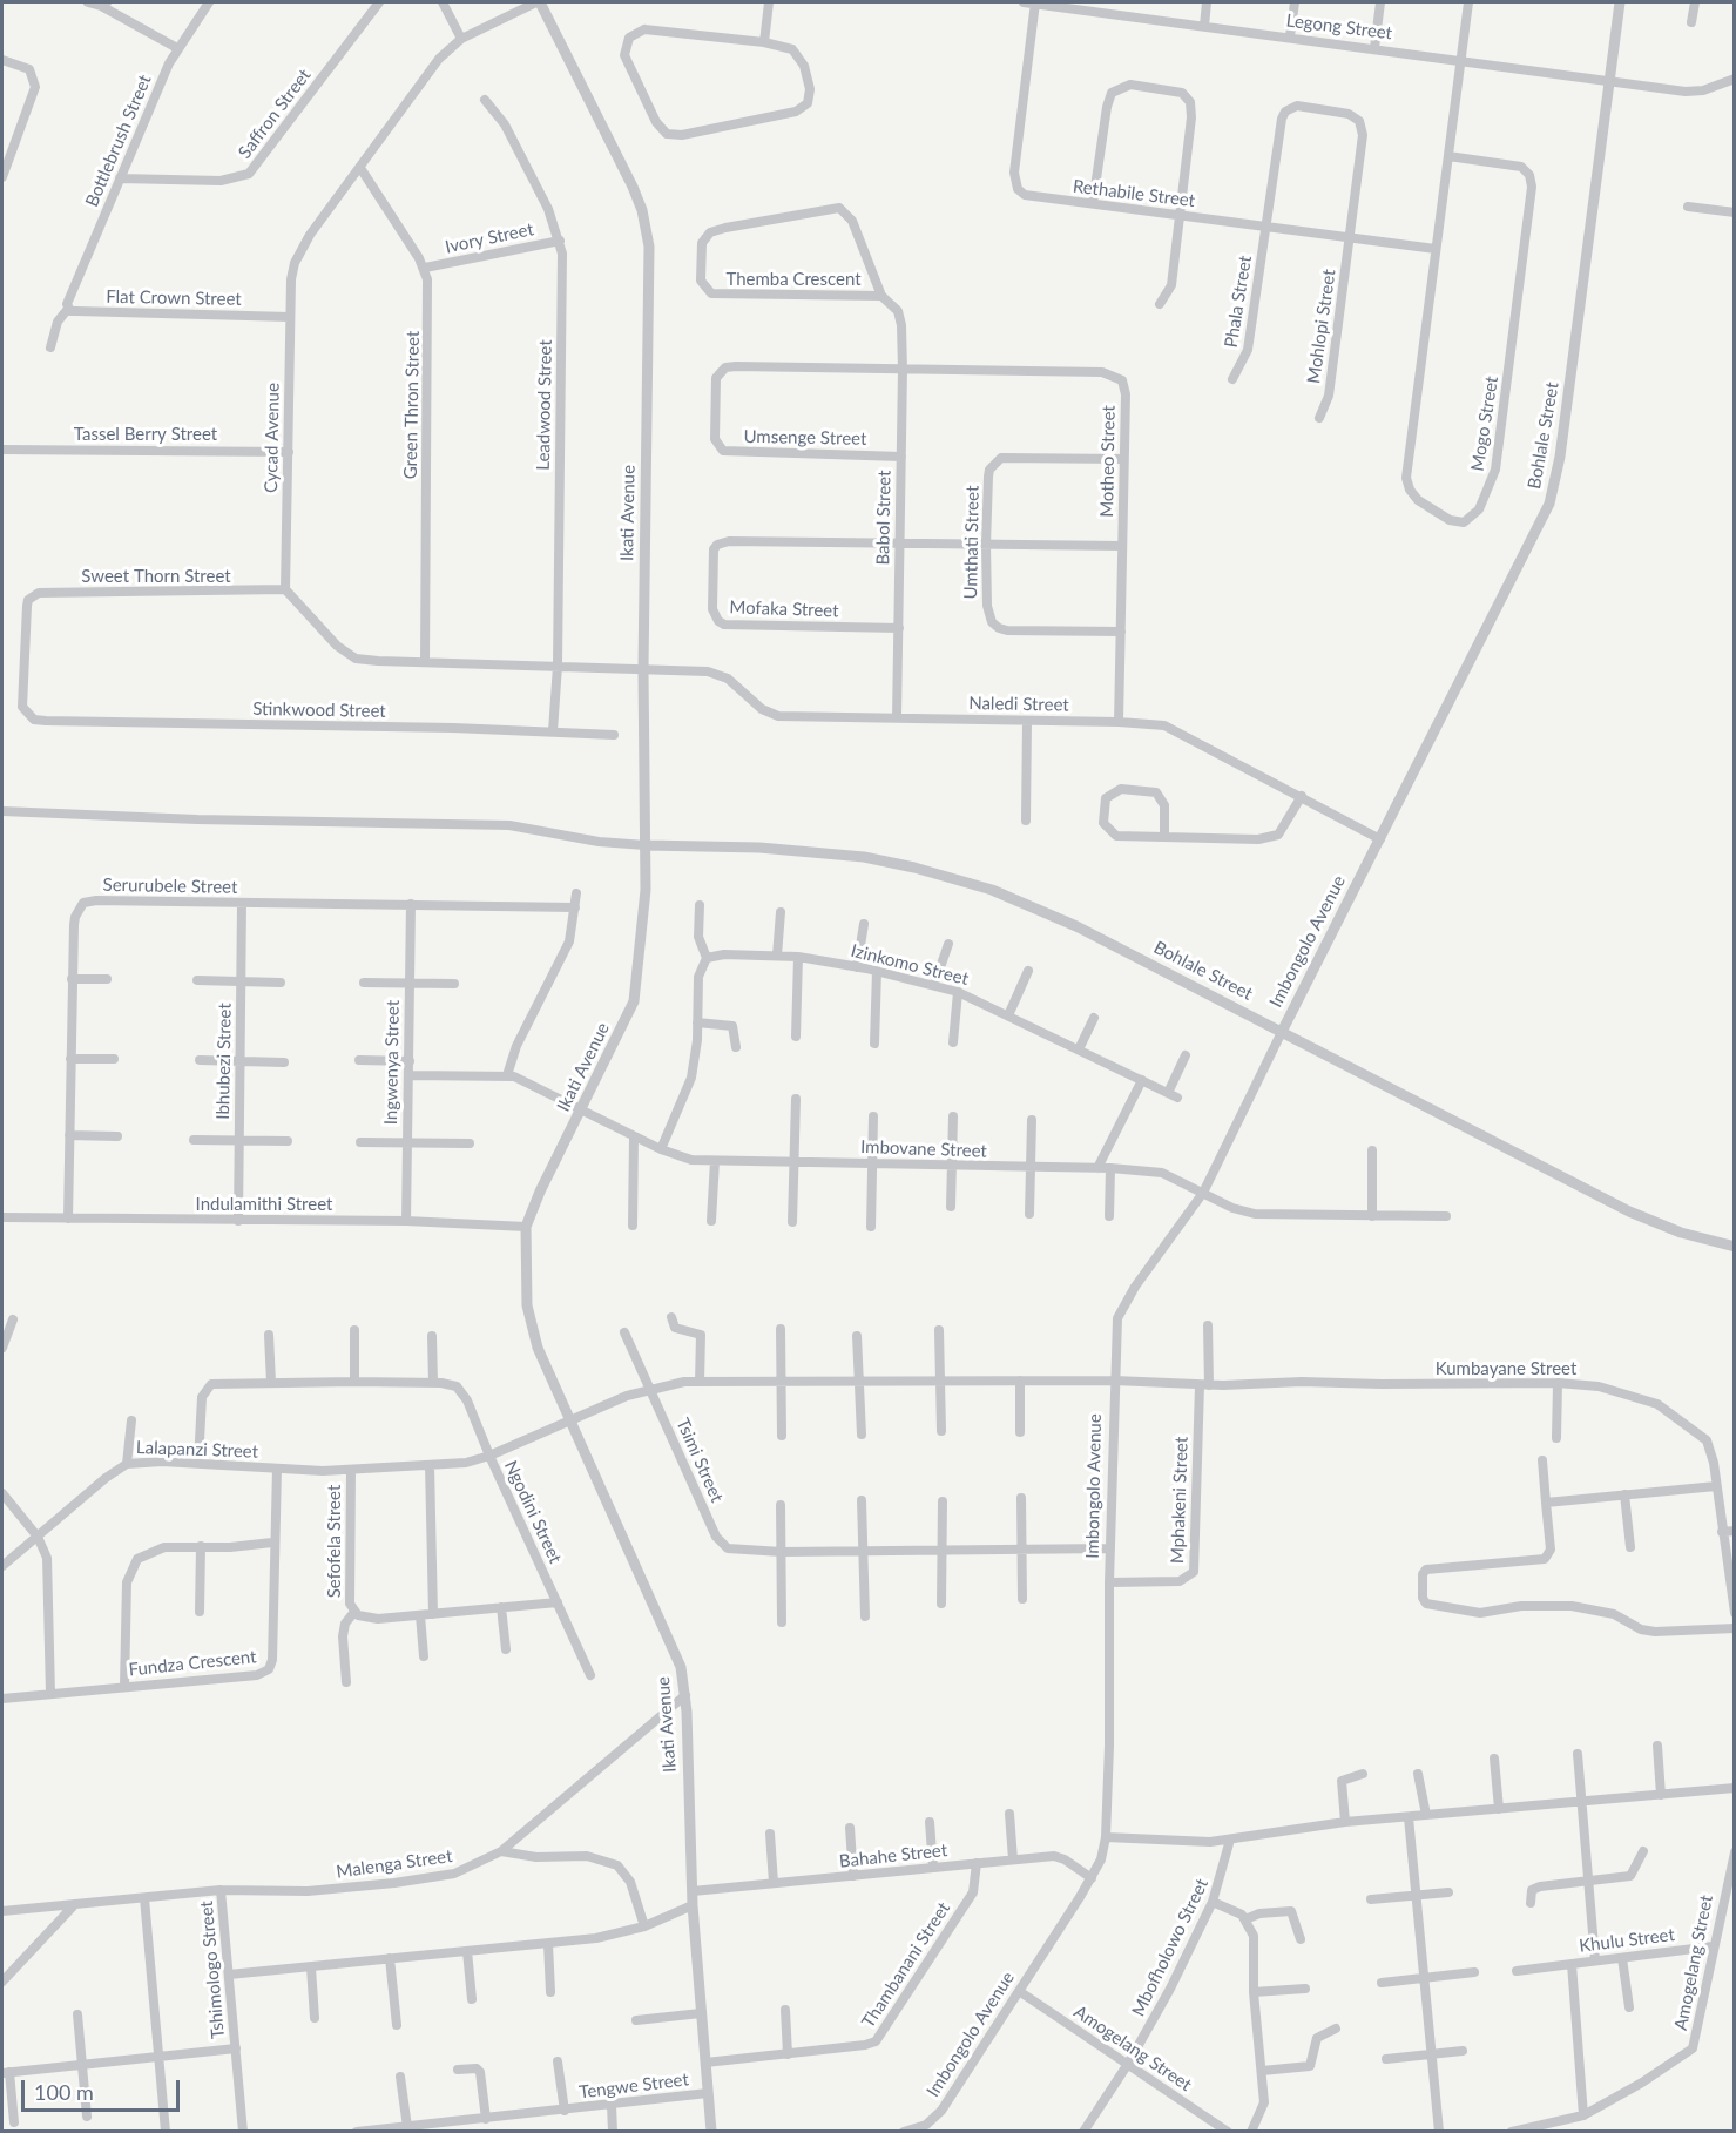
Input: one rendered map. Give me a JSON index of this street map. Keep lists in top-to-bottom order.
{
  "streets": {
    "street": [
      "Legong Street",
      "Saffron Street",
      "Bottlebrush Street",
      "Rethabile Street",
      "Ivory Street",
      "Themba Crescent",
      "Flat Crown Street",
      "Phala Street",
      "Mohlopi Street",
      "Green Thron Street",
      "Leadwood Street",
      "Mogo Street",
      "Tassel Berry Street",
      "Bohlale Street",
      "Cycad Avenue",
      "Umsenge Street",
      "Motheo Street",
      "Ikati Avenue",
      "Babol Street",
      "Umthati Street",
      "Sweet Thorn Street",
      "Mofaka Street",
      "Naledi Street",
      "Stinkwood Street",
      "Serurubele Street",
      "Imbongolo Avenue",
      "Izinkomo Street",
      "Ibhubezi Street",
      "Ingwenya Street",
      "Imbovane Street",
      "Indulamithi Street",
      "Kumbayane Street",
      "Lalapanzi Street",
      "Tsimi Street",
      "Mphakeni Street",
      "Ngodini Street",
      "Sefofela Street",
      "Fundza Crescent",
      "Bahahe Street",
      "Malenga Street",
      "Khulu Street",
      "Mbofholowo Street",
      "Amogelang Street",
      "Thambanani Street",
      "Tshimologo Street",
      "Tengwe Street"
    ]
  },
  "crossings": [
    ["Legong Street", "Rethabile Street"],
    ["Legong Street", "Mogo Street"],
    ["Legong Street", "Bohlale Street"],
    ["Saffron Street", "Bottlebrush Street"],
    ["Bottlebrush Street", "Flat Crown Street"],
    ["Rethabile Street", "Phala Street"],
    ["Rethabile Street", "Mohlopi Street"],
    ["Rethabile Street", "Mogo Street"],
    ["Ivory Street", "Green Thron Street"],
    ["Ivory Street", "Leadwood Street"],
    ["Themba Crescent", "Babol Street"],
    ["Flat Crown Street", "Cycad Avenue"],
    ["Phala Street", "Mohlopi Street"],
    ["Green Thron Street", "Cycad Avenue"],
    ["Leadwood Street", "Stinkwood Street"],
    ["Tassel Berry Street", "Cycad Avenue"],
    ["Bohlale Street", "Ikati Avenue"],
    ["Bohlale Street", "Naledi Street"],
    ["Bohlale Street", "Imbongolo Avenue"],
    ["Cycad Avenue", "Ikati Avenue"],
    ["Cycad Avenue", "Sweet Thorn Street"],
    ["Umsenge Street", "Motheo Street"],
    ["Umsenge Street", "Babol Street"],
    ["Motheo Street", "Babol Street"],
    ["Motheo Street", "Umthati Street"],
    ["Motheo Street", "Naledi Street"],
    ["Ikati Avenue", "Naledi Street"],
    ["Ikati Avenue", "Imbovane Street"],
    ["Ikati Avenue", "Indulamithi Street"],
    ["Ikati Avenue", "Lalapanzi Street"],
    ["Ikati Avenue", "Bahahe Street"],
    ["Ikati Avenue", "Malenga Street"],
    ["Ikati Avenue", "Thambanani Street"],
    ["Ikati Avenue", "Tengwe Street"],
    ["Babol Street", "Mofaka Street"],
    ["Babol Street", "Naledi Street"],
    ["Sweet Thorn Street", "Stinkwood Street"],
    ["Naledi Street", "Imbongolo Avenue"],
    ["Serurubele Street", "Ibhubezi Street"],
    ["Serurubele Street", "Ingwenya Street"],
    ["Serurubele Street", "Indulamithi Street"],
    ["Imbongolo Avenue", "Imbovane Street"],
    ["Imbongolo Avenue", "Kumbayane Street"],
    ["Imbongolo Avenue", "Lalapanzi Street"],
    ["Imbongolo Avenue", "Tsimi Street"],
    ["Imbongolo Avenue", "Mphakeni Street"],
    ["Imbongolo Avenue", "Bahahe Street"],
    ["Imbongolo Avenue", "Amogelang Street"],
    ["Ibhubezi Street", "Indulamithi Street"],
    ["Ingwenya Street", "Imbovane Street"],
    ["Ingwenya Street", "Indulamithi Street"],
    ["Kumbayane Street", "Lalapanzi Street"],
    ["Kumbayane Street", "Mphakeni Street"],
    ["Lalapanzi Street", "Tsimi Street"],
    ["Lalapanzi Street", "Ngodini Street"],
    ["Lalapanzi Street", "Sefofela Street"],
    ["Lalapanzi Street", "Fundza Crescent"],
    ["Ngodini Street", "Sefofela Street"],
    ["Bahahe Street", "Thambanani Street"],
    ["Malenga Street", "Tshimologo Street"],
    ["Khulu Street", "Amogelang Street"],
    ["Mbofholowo Street", "Amogelang Street"]
  ],
  "scale_bar": "100 m"
}
